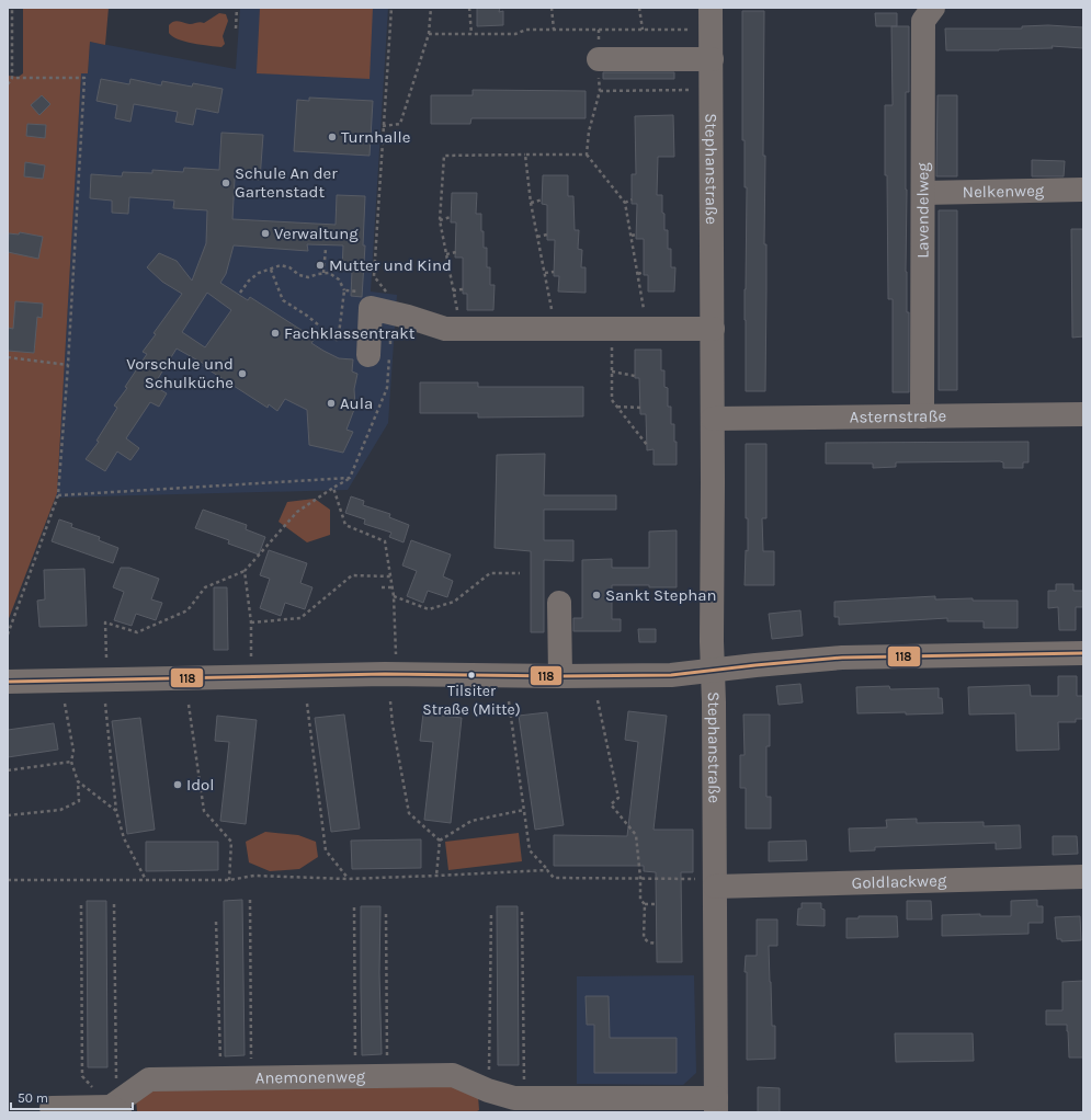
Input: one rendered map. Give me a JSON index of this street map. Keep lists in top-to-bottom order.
{
  "streets": {
    "street": [
      "Stephanstraße",
      "Nelkenweg",
      "Lavendelweg",
      "Asternstraße",
      "Goldlackweg",
      "Anemonenweg"
    ]
  },
  "crossings": [
    ["Stephanstraße", "Asternstraße"],
    ["Stephanstraße", "Goldlackweg"],
    ["Stephanstraße", "Anemonenweg"],
    ["Nelkenweg", "Lavendelweg"],
    ["Lavendelweg", "Asternstraße"]
  ],
  "places": [
    "Turnhalle",
    "Schule An der Gartenstadt",
    "Verwaltung",
    "Mutter und Kind",
    "Fachklassentrakt",
    "Vorschule und Schulküche",
    "Aula",
    "Sankt Stephan",
    "Tilsiter Straße (Mitte)",
    "Idol"
  ],
  "lines": ["transit line 118"],
  "scale_bar": "50 m"
}
